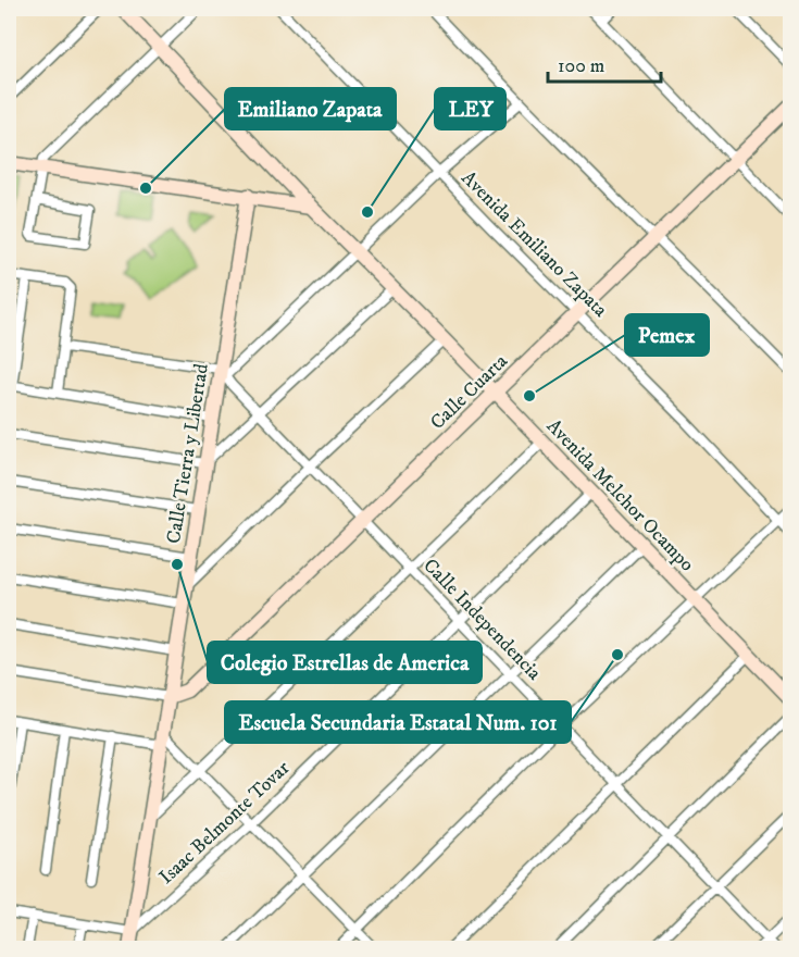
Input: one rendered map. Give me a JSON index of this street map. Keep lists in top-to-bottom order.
{
  "streets": {
    "street": [
      "Avenida Emiliano Zapata",
      "Calle Cuarta",
      "Calle Tierra y Libertad",
      "Avenida Melchor Ocampo",
      "Calle Independencia",
      "Isaac Belmonte Tovar"
    ]
  },
  "crossings": [
    ["Avenida Emiliano Zapata", "Calle Cuarta"],
    ["Calle Cuarta", "Calle Tierra y Libertad"],
    ["Calle Cuarta", "Avenida Melchor Ocampo"],
    ["Calle Cuarta", "Calle Independencia"],
    ["Calle Tierra y Libertad", "Calle Independencia"],
    ["Calle Tierra y Libertad", "Isaac Belmonte Tovar"],
    ["Avenida Melchor Ocampo", "Isaac Belmonte Tovar"],
    ["Calle Independencia", "Isaac Belmonte Tovar"]
  ],
  "places": [
    "Emiliano Zapata",
    "LEY",
    "Pemex",
    "Colegio Estrellas de America",
    "Escuela Secundaria Estatal Num. 101"
  ],
  "scale_bar": "100 m"
}
